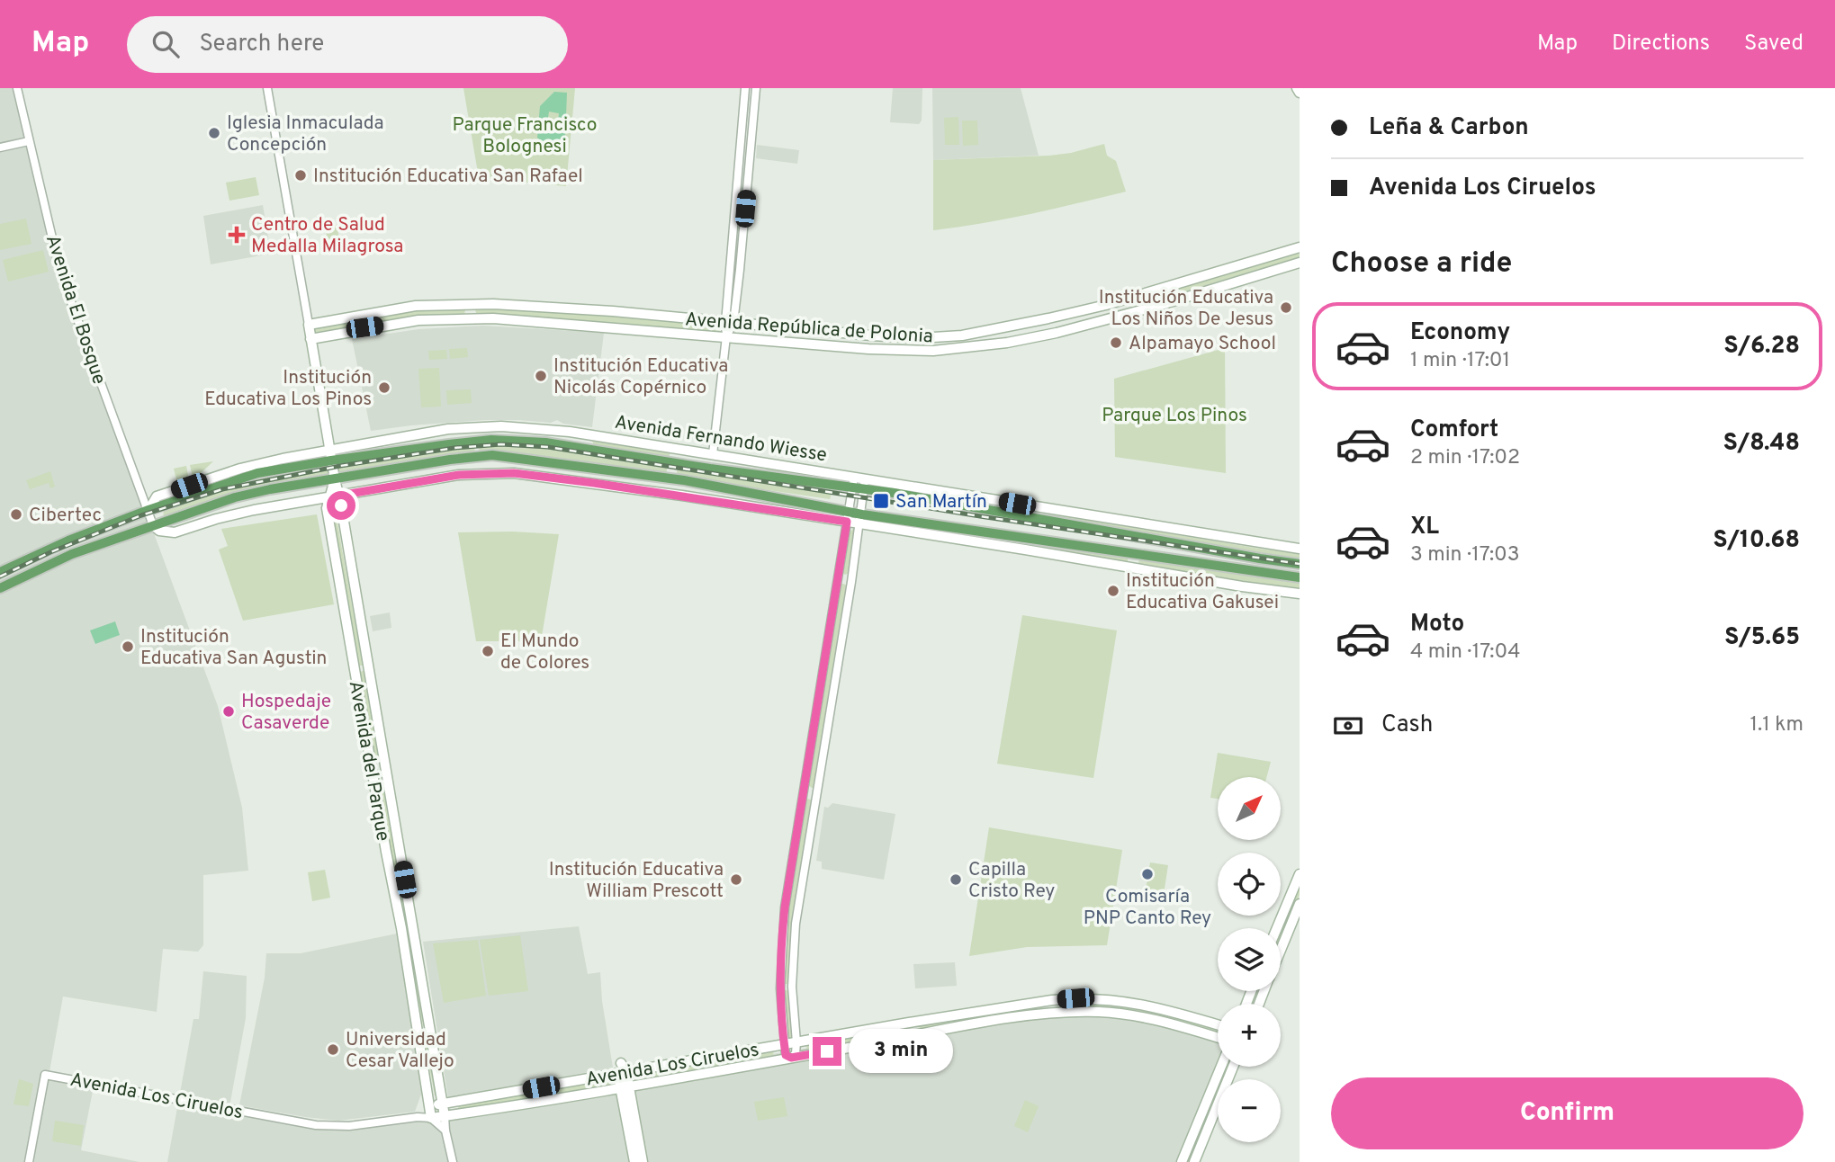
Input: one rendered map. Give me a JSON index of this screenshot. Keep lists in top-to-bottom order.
{
  "streets": {
    "main road": [
      "Avenida República de Polonia",
      "Avenida Fernando Wiesse",
      "Avenida del Parque",
      "Avenida Los Ciruelos"
    ],
    "street": ["Avenida El Bosque"]
  },
  "crossings": [
    ["Avenida El Bosque", "Avenida Fernando Wiesse"],
    ["Avenida República de Polonia", "Avenida del Parque"],
    ["Avenida Fernando Wiesse", "Avenida del Parque"],
    ["Avenida del Parque", "Avenida Los Ciruelos"]
  ],
  "parks": ["Parque Francisco Bolognesi", "Parque Los Pinos"],
  "places": {
    "other": [
      "Iglesia Inmaculada Concepción",
      "Institución Educativa San Rafael",
      "Institución Educativa Los Niños De Jesus",
      "Alpamayo School",
      "Institución Educativa Nicolás Copérnico",
      "Institución Educativa Los Pinos",
      "Cibertec",
      "Institución Educativa Gakusei",
      "Institución Educativa San Agustin",
      "El Mundo de Colores",
      "Hospedaje Casaverde",
      "Comisaría PNP Canto Rey",
      "Institución Educativa William Prescott",
      "Capilla Cristo Rey",
      "Universidad Cesar Vallejo"
    ],
    "health": ["Centro de Salud Medalla Milagrosa"],
    "transit": ["San Martín"]
  },
  "north": "top right",
  "page": {
    "header": "Map",
    "search": "Search here",
    "nav": ["Map", "Directions", "Saved"],
    "banner": ["Leña & Carbon", "Avenida Los Ciruelos"],
    "heading": "Choose a ride",
    "list": [
      {
        "name": "Economy",
        "note": "1 min · 17:01",
        "value": "S/6.28"
      },
      {
        "name": "Comfort",
        "note": "2 min · 17:02",
        "value": "S/8.48"
      },
      {
        "name": "XL",
        "note": "3 min · 17:03",
        "value": "S/10.68"
      },
      {
        "name": "Moto",
        "note": "4 min · 17:04",
        "value": "S/5.65"
      }
    ],
    "pay": ["Cash", "1.1 km"],
    "map_buttons": ["+", "−"],
    "bubble": "3 min",
    "buttons": "Confirm"
  }
}
